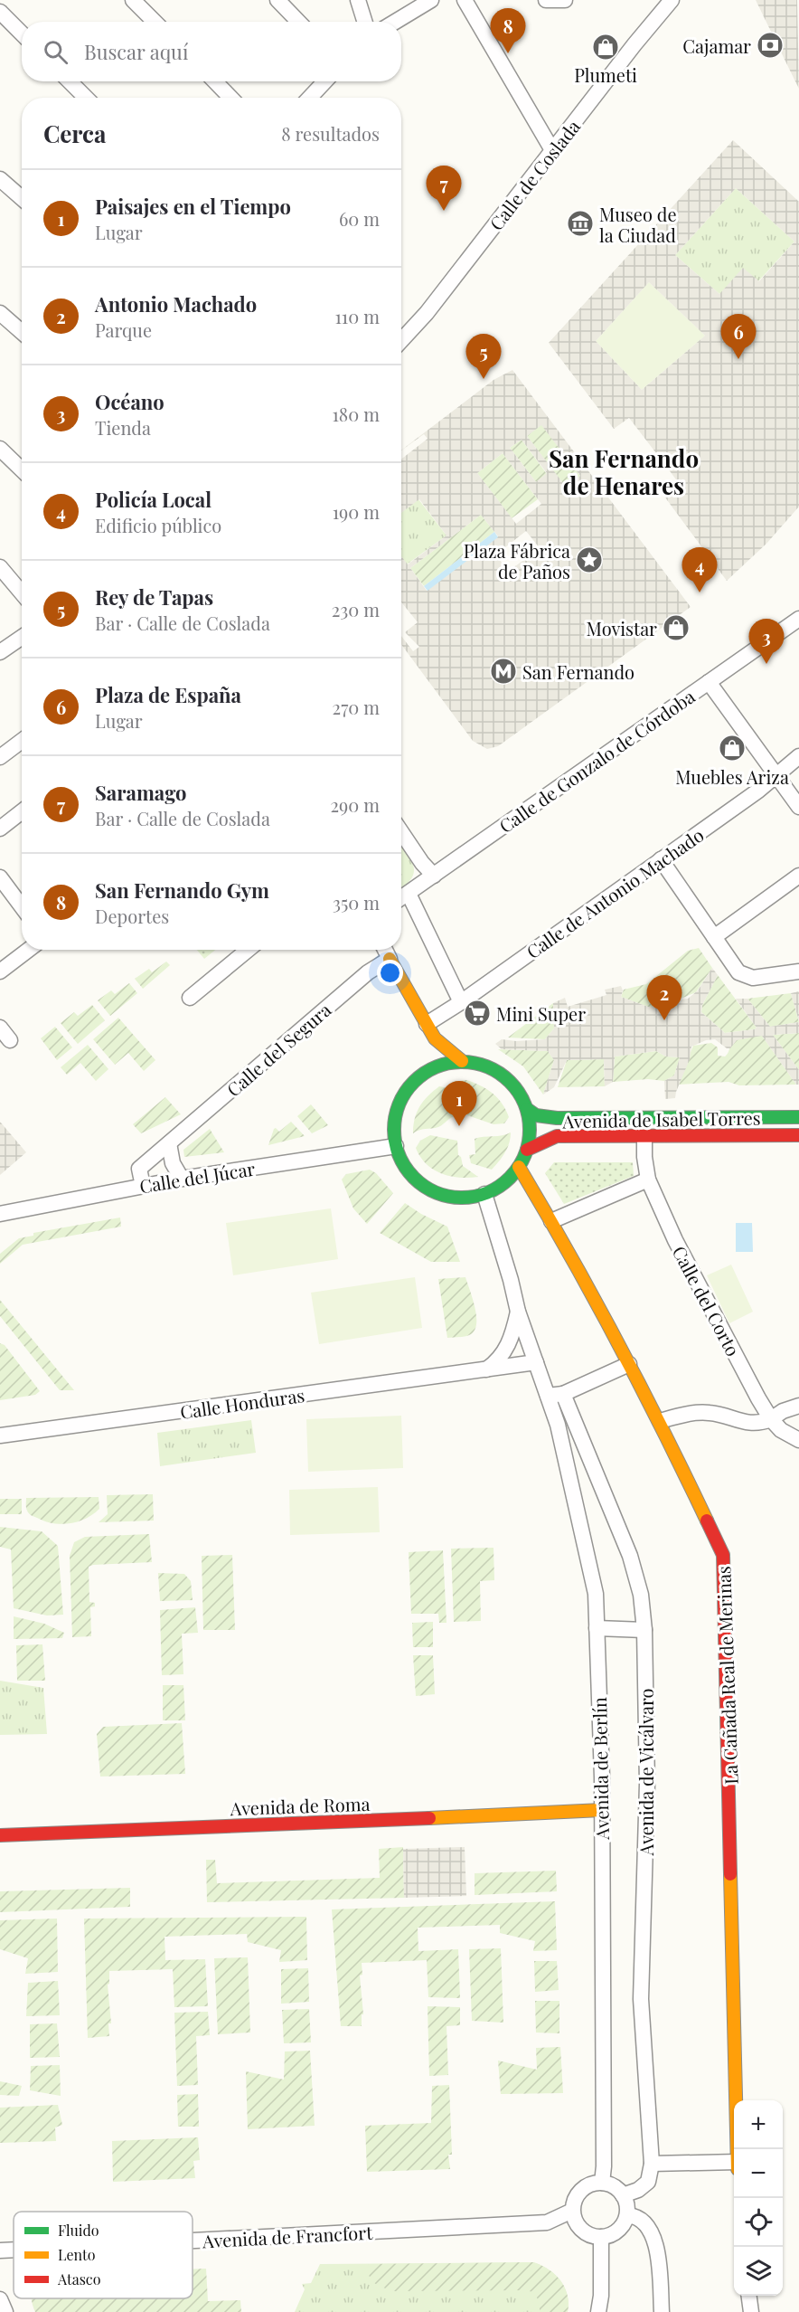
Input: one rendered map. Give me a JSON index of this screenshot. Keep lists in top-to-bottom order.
{
  "streets": {
    "street": [
      "Calle de Coslada",
      "Calle de Gonzalo de Córdoba",
      "Calle de Antonio Machado",
      "Calle del Segura",
      "Avenida de Isabel Torres",
      "Calle del Júcar",
      "Calle del Corto",
      "Calle Honduras",
      "La Cañada Real de Merinas",
      "Avenida de Berlín",
      "Avenida de Vicálvaro",
      "Avenida de Roma",
      "Avenida de Francfort"
    ]
  },
  "crossings": [
    ["Calle del Segura", "Calle del Júcar"],
    ["Avenida de Isabel Torres", "Calle del Júcar"],
    ["Avenida de Isabel Torres", "Calle del Corto"],
    ["Avenida de Isabel Torres", "La Cañada Real de Merinas"],
    ["Calle del Júcar", "La Cañada Real de Merinas"],
    ["Calle Honduras", "Avenida de Berlín"],
    ["Avenida de Berlín", "Avenida de Vicálvaro"],
    ["Avenida de Berlín", "Avenida de Roma"],
    ["Avenida de Berlín", "Avenida de Francfort"],
    ["Avenida de Vicálvaro", "Avenida de Francfort"]
  ],
  "districts": ["San Fernando de Henares"],
  "places": {
    "bank": ["Cajamar"],
    "shop": ["Plumeti", "Movistar", "Muebles Ariza"],
    "museum": ["Museo de la Ciudad"],
    "place": ["Plaza Fábrica de Paños"],
    "metro station": ["San Fernando"],
    "supermarket": ["Mini Super"]
  },
  "legend": ["Fluido", "Lento", "Atasco"],
  "page": {
    "pins": [
      "8",
      "7",
      "6",
      "5",
      "4",
      "3",
      "2",
      "1"
    ],
    "search": "Buscar aquí",
    "heading": ["Cerca", "8 resultados"],
    "list": [
      {
        "mark": "1",
        "name": "Paisajes en el Tiempo",
        "note": "Lugar",
        "value": "60 m"
      },
      {
        "mark": "2",
        "name": "Antonio Machado",
        "note": "Parque",
        "value": "110 m"
      },
      {
        "mark": "3",
        "name": "Océano",
        "note": "Tienda",
        "value": "180 m"
      },
      {
        "mark": "4",
        "name": "Policía Local",
        "note": "Edificio público",
        "value": "190 m"
      },
      {
        "mark": "5",
        "name": "Rey de Tapas",
        "note": "Bar · Calle de Coslada",
        "value": "230 m"
      },
      {
        "mark": "6",
        "name": "Plaza de España",
        "note": "Lugar",
        "value": "270 m"
      },
      {
        "mark": "7",
        "name": "Saramago",
        "note": "Bar · Calle de Coslada",
        "value": "290 m"
      },
      {
        "mark": "8",
        "name": "San Fernando Gym",
        "note": "Deportes",
        "value": "350 m"
      }
    ],
    "map_buttons": ["+", "−"]
  }
}
